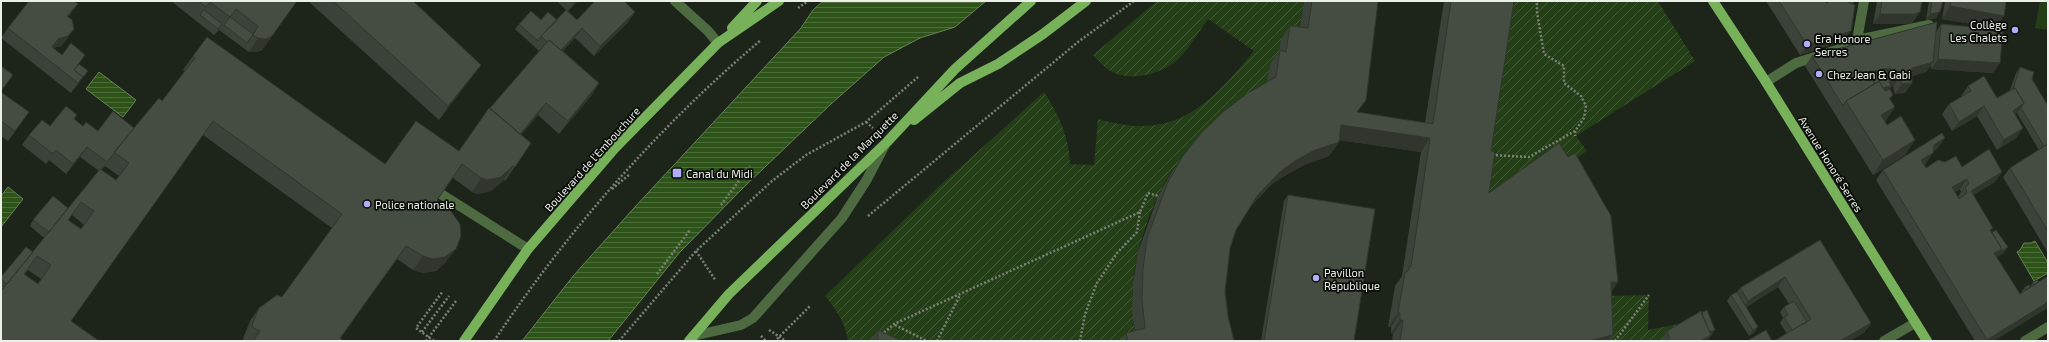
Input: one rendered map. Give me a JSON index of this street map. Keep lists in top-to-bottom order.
{
  "streets": {
    "main road": ["Boulevard de l'Embouchure", "Boulevard de la Marquette", "Avenue Honoré Serres"]
  },
  "places": {
    "other": [
      "Collège Les Chalets",
      "Era Honore Serres",
      "Chez Jean & Gabi",
      "Police nationale",
      "Pavillon République"
    ],
    "transit": ["Canal du Midi"]
  }
}
